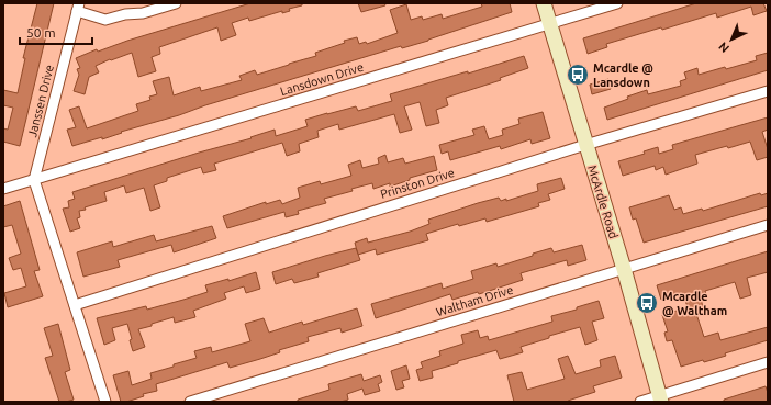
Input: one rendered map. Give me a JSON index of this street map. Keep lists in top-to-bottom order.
{
  "streets": {
    "main road": ["McArdle Road"],
    "street": [
      "Lansdown Drive",
      "Janssen Drive",
      "Prinston Drive",
      "Waltham Drive"
    ]
  },
  "crossings": [
    ["Lansdown Drive", "Janssen Drive"],
    ["Lansdown Drive", "McArdle Road"],
    ["Prinston Drive", "McArdle Road"],
    ["McArdle Road", "Waltham Drive"]
  ],
  "places": {
    "bus stop": ["Mcardle @ Lansdown", "Mcardle @ Waltham"]
  },
  "scale_bar": "50 m",
  "north": "bottom left"
}
